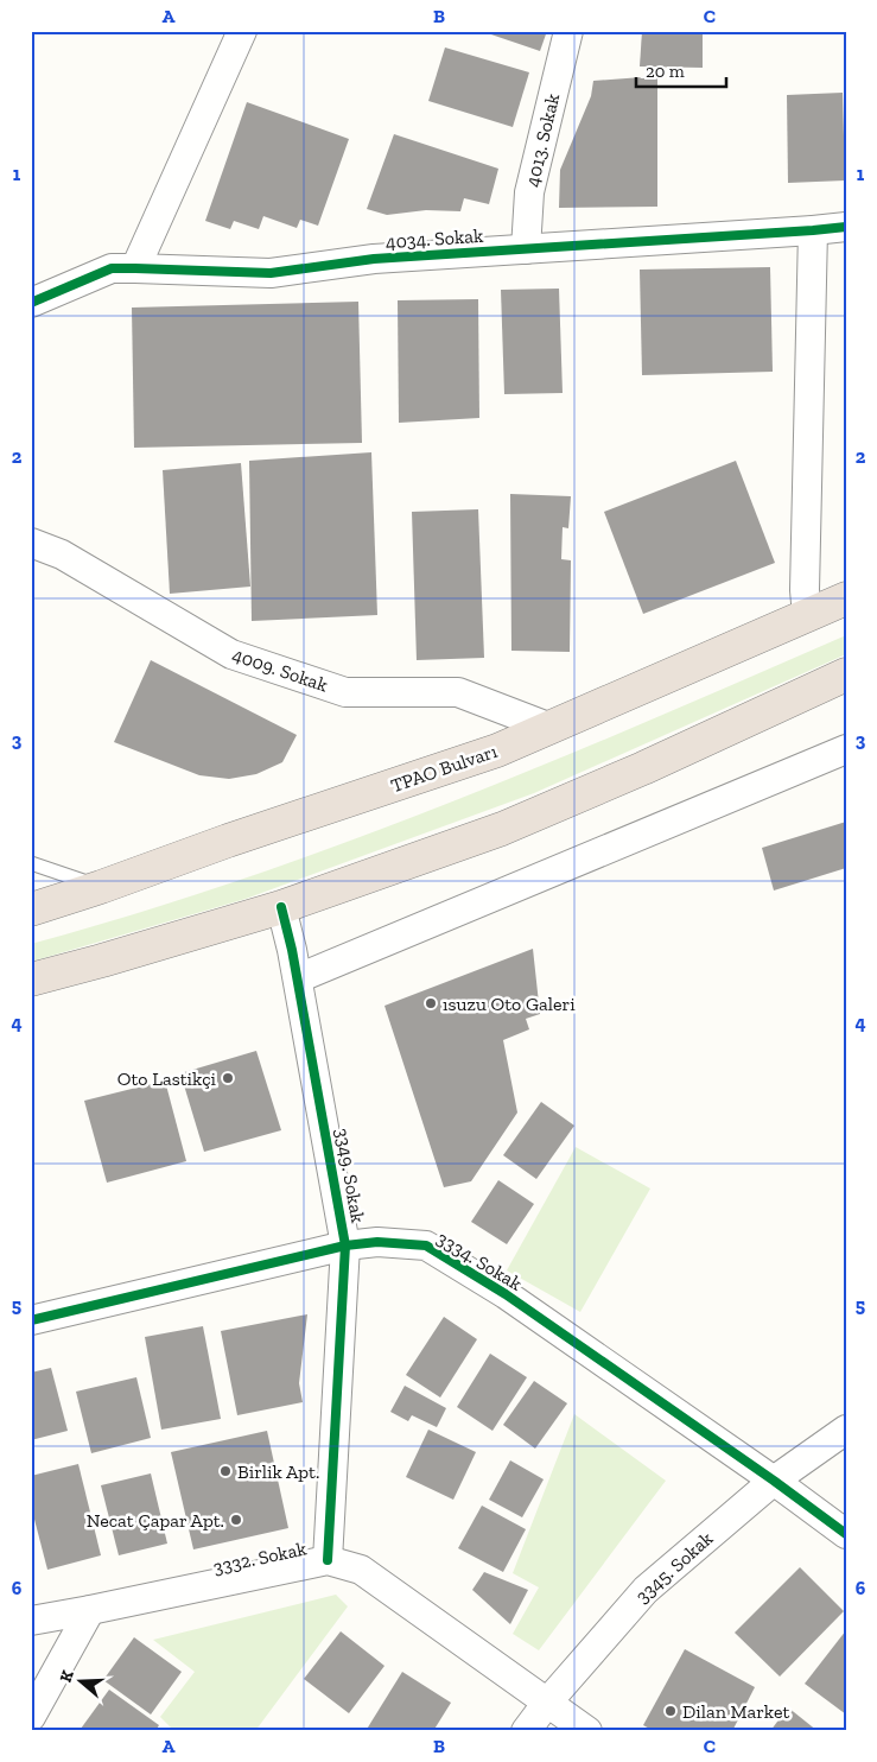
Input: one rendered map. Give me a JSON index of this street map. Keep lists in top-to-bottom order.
{
  "streets": {
    "highway": ["TPAO Bulvarı"],
    "street": [
      "4013. Sokak",
      "4034. Sokak",
      "4009. Sokak",
      "3349. Sokak",
      "3334. Sokak",
      "3332. Sokak",
      "3345. Sokak"
    ]
  },
  "crossings": [
    ["4013. Sokak", "4034. Sokak"],
    ["4009. Sokak", "TPAO Bulvarı"],
    ["3349. Sokak", "3334. Sokak"],
    ["3349. Sokak", "3332. Sokak"],
    ["3334. Sokak", "3345. Sokak"],
    ["3332. Sokak", "3345. Sokak"]
  ],
  "places": [
    "ısuzu Oto Galeri",
    "Oto Lastikçi",
    "Birlik Apt.",
    "Necat Çapar Apt.",
    "Dilan Market"
  ],
  "scale_bar": "20 m",
  "north": "left",
  "grid": {
    "columns": ["A", "B", "C"],
    "rows": [
      "1",
      "2",
      "3",
      "4",
      "5",
      "6"
    ]
  }
}
